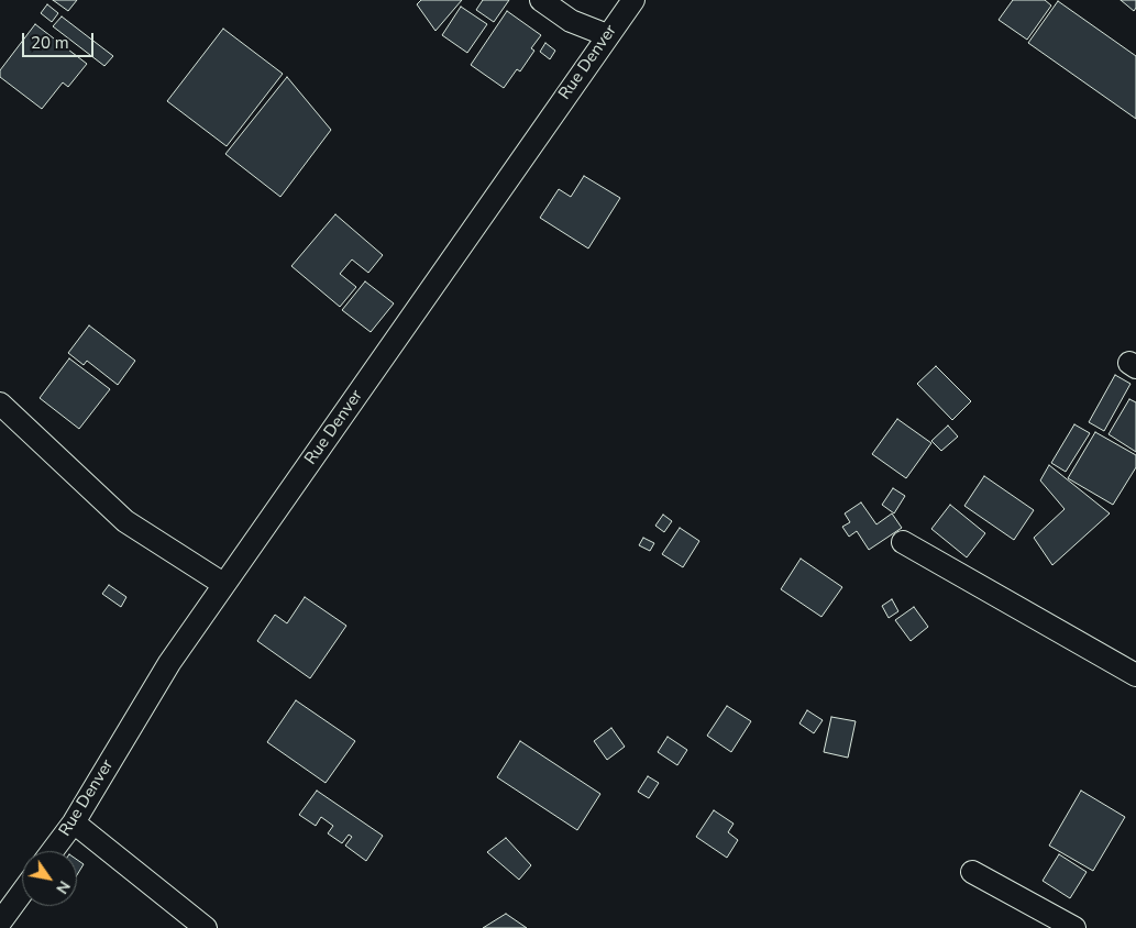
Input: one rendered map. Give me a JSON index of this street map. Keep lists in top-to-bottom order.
{
  "streets": {
    "street": ["Rue Denver"]
  },
  "scale_bar": "20 m",
  "north": "bottom right"
}
